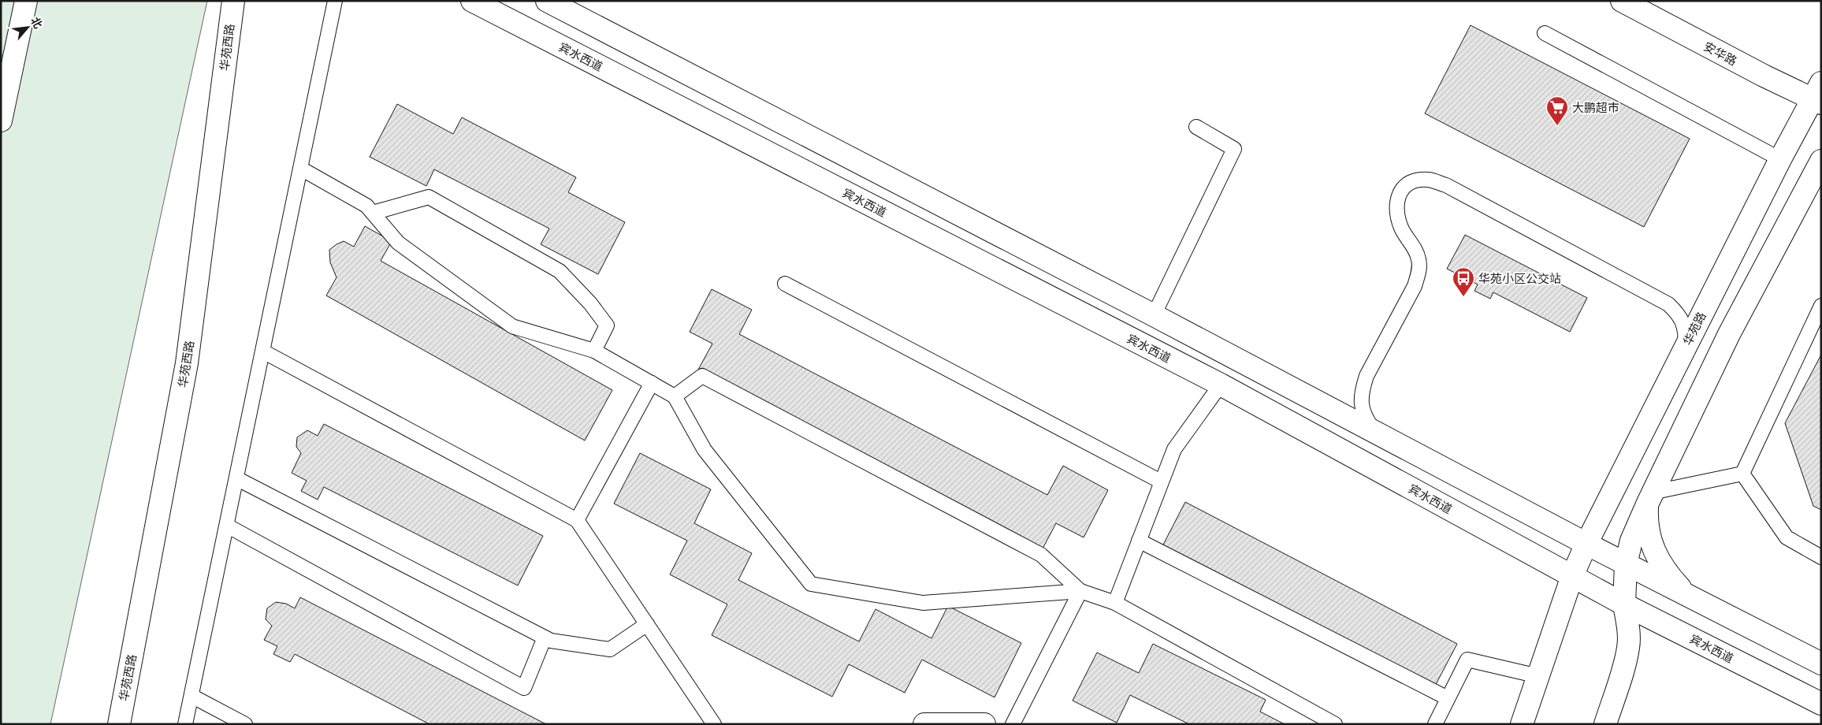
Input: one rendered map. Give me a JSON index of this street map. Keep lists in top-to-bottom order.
{
  "streets": {
    "main road": [
      "华苑西路",
      "安华路",
      "宾水西道",
      "华苑路"
    ]
  },
  "crossings": [
    ["安华路", "华苑路"]
  ],
  "places": {
    "supermarket": ["大鹏超市"],
    "bus stop": ["华苑小区公交站"]
  },
  "north": "top right"
}
